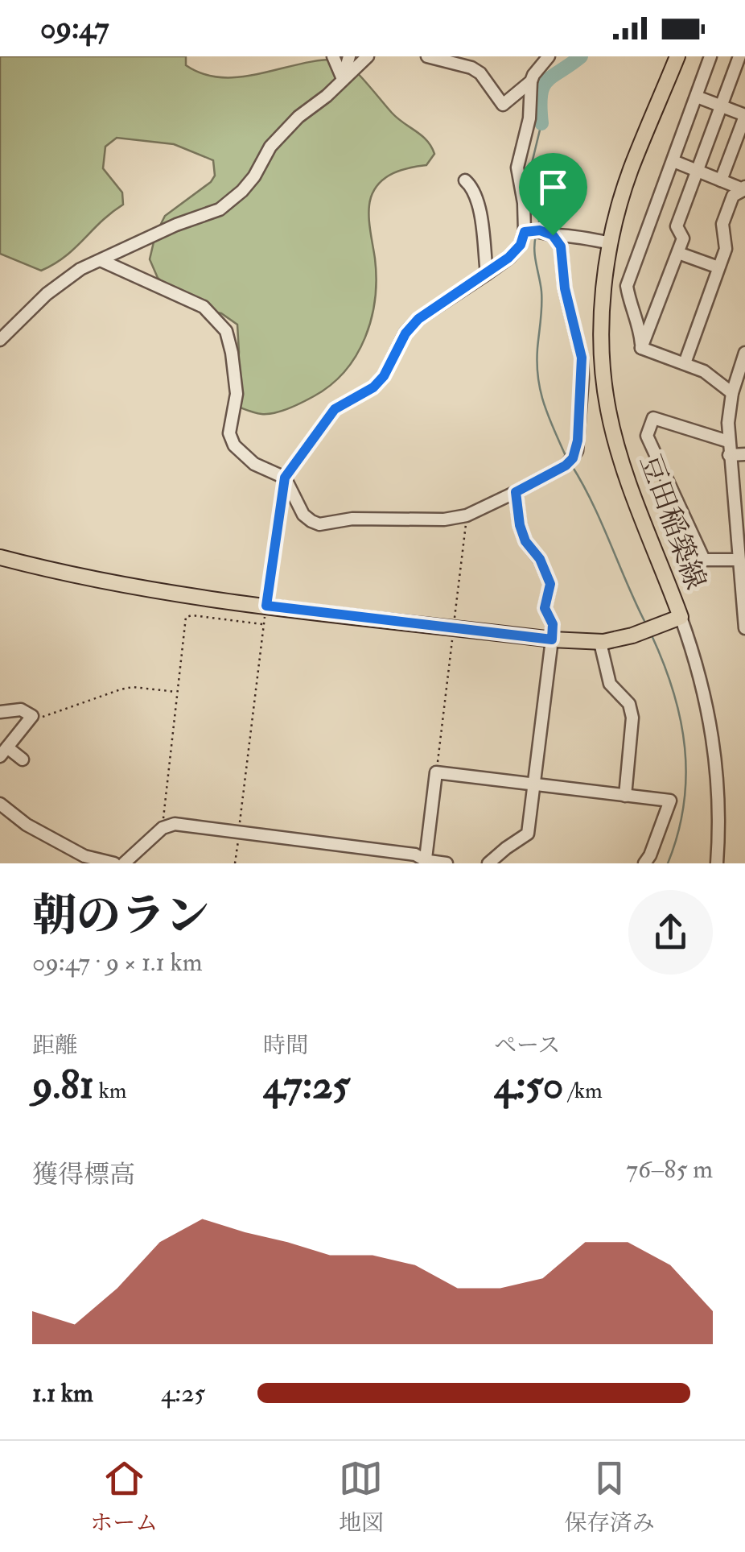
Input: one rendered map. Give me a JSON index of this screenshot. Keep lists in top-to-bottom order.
{
  "streets": {
    "main road": ["豆田稲築線"]
  },
  "page": {
    "status": "09:47",
    "heading": ["朝のラン", "09:47 · 9 × 1.1 km"],
    "stats": [
      ["距離", "9.81 km"],
      ["時間", "47:25"],
      ["ペース", "4:50 /km"]
    ],
    "chart": ["獲得標高", "76–85 m"],
    "list": [
      {
        "name": "1.1 km",
        "note": "4:25"
      }
    ],
    "tabs": ["ホーム", "地図", "保存済み"]
  }
}
